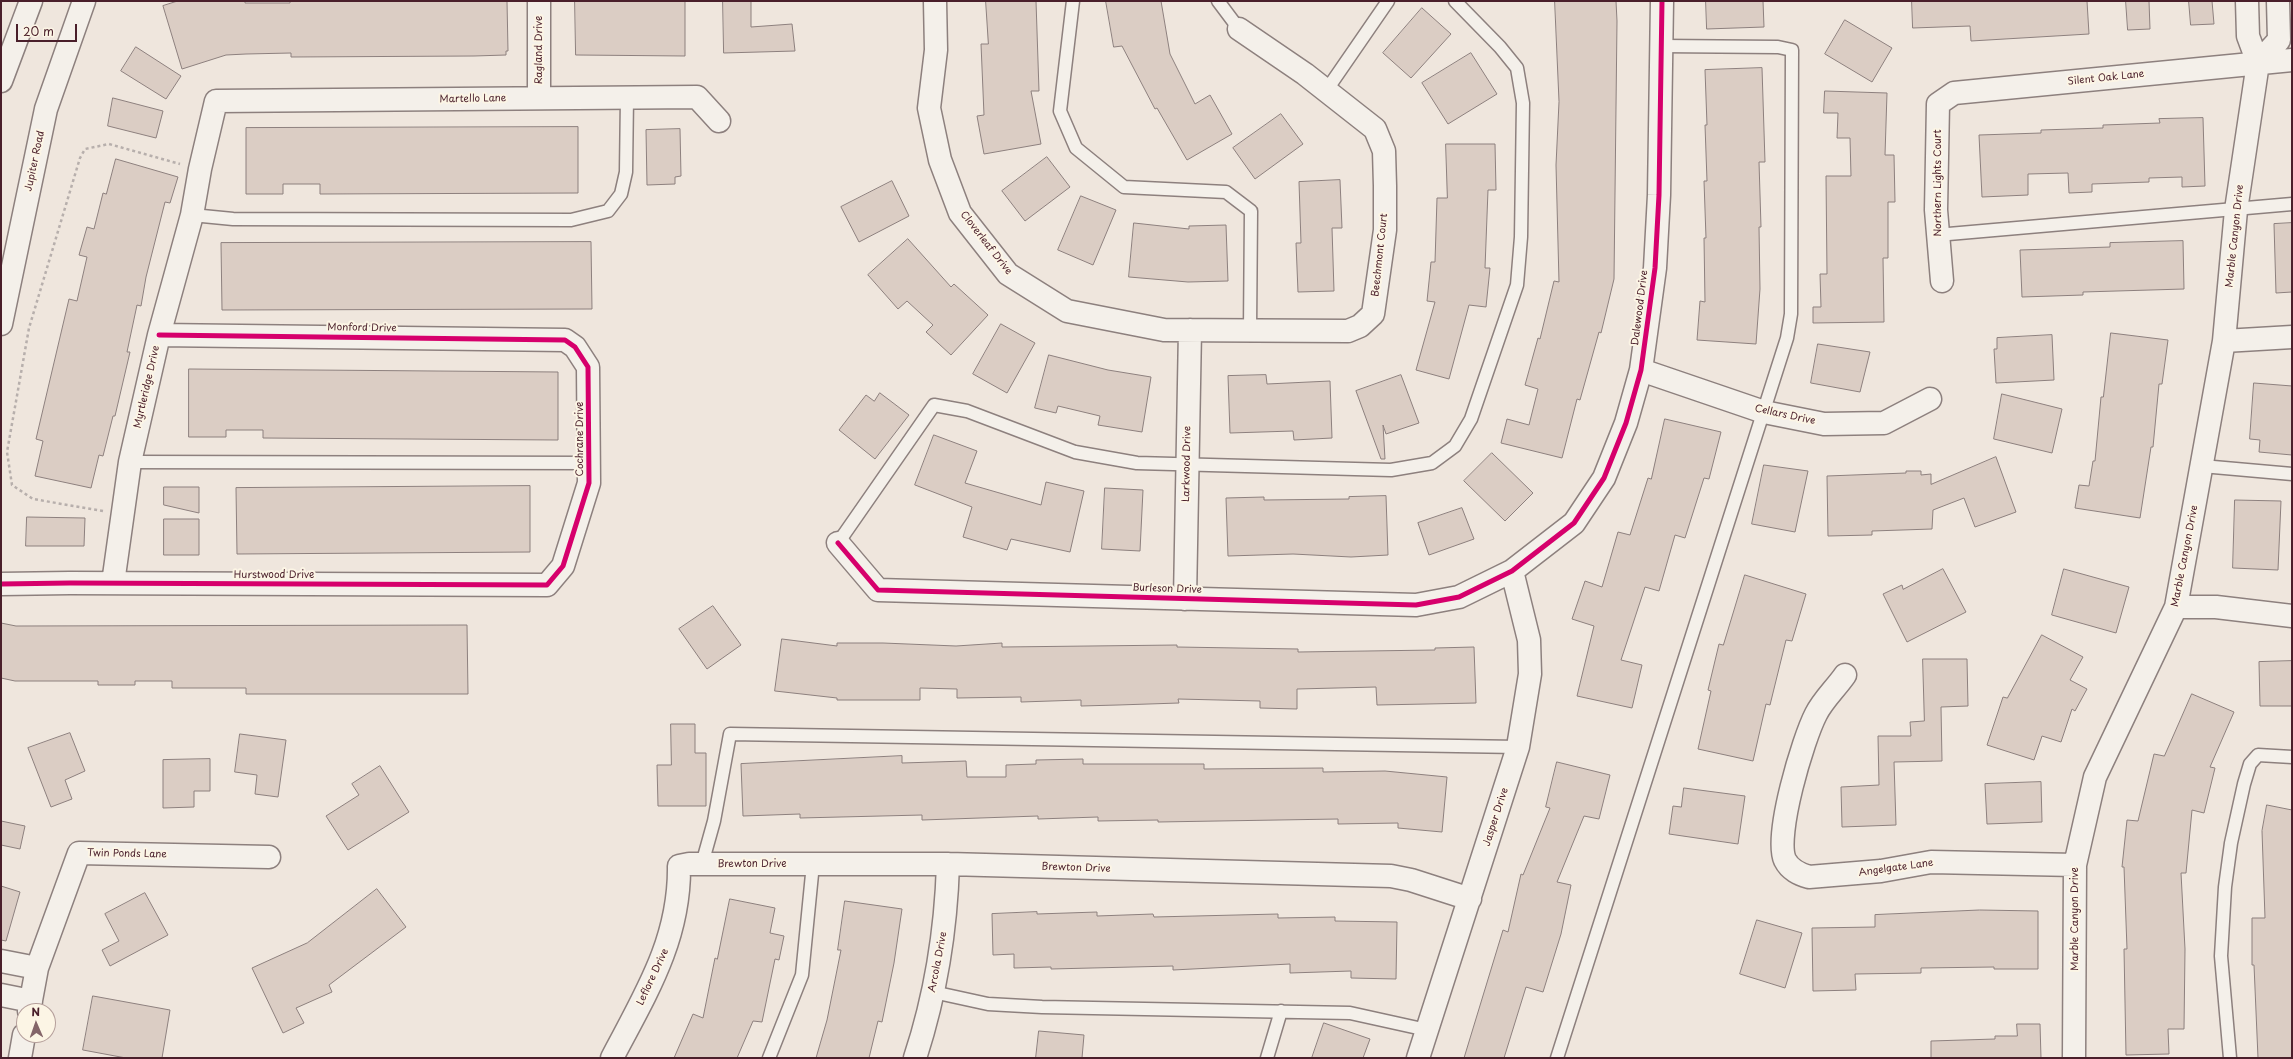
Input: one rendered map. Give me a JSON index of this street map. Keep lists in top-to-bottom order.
{
  "streets": {
    "street": [
      "Ragland Drive",
      "Silent Oak Lane",
      "Martello Lane",
      "Jupiter Road",
      "Northern Lights Court",
      "Marble Canyon Drive",
      "Cloverleaf Drive",
      "Beechmont Court",
      "Dalewood Drive",
      "Monford Drive",
      "Myrtleridge Drive",
      "Cellars Drive",
      "Cochrane Drive",
      "Larkwood Drive",
      "Hurstwood Drive",
      "Burleson Drive",
      "Jasper Drive",
      "Twin Ponds Lane",
      "Brewton Drive",
      "Angelgate Lane",
      "Arcola Drive",
      "Leflore Drive"
    ]
  },
  "crossings": [
    ["Ragland Drive", "Martello Lane"],
    ["Silent Oak Lane", "Northern Lights Court"],
    ["Silent Oak Lane", "Marble Canyon Drive"],
    ["Martello Lane", "Myrtleridge Drive"],
    ["Marble Canyon Drive", "Angelgate Lane"],
    ["Cloverleaf Drive", "Beechmont Court"],
    ["Cloverleaf Drive", "Larkwood Drive"],
    ["Beechmont Court", "Larkwood Drive"],
    ["Dalewood Drive", "Cellars Drive"],
    ["Dalewood Drive", "Burleson Drive"],
    ["Dalewood Drive", "Jasper Drive"],
    ["Monford Drive", "Myrtleridge Drive"],
    ["Monford Drive", "Cochrane Drive"],
    ["Myrtleridge Drive", "Hurstwood Drive"],
    ["Cochrane Drive", "Hurstwood Drive"],
    ["Larkwood Drive", "Burleson Drive"],
    ["Burleson Drive", "Jasper Drive"],
    ["Jasper Drive", "Brewton Drive"],
    ["Brewton Drive", "Arcola Drive"],
    ["Brewton Drive", "Leflore Drive"]
  ],
  "scale_bar": "20 m",
  "north": "top"
}
